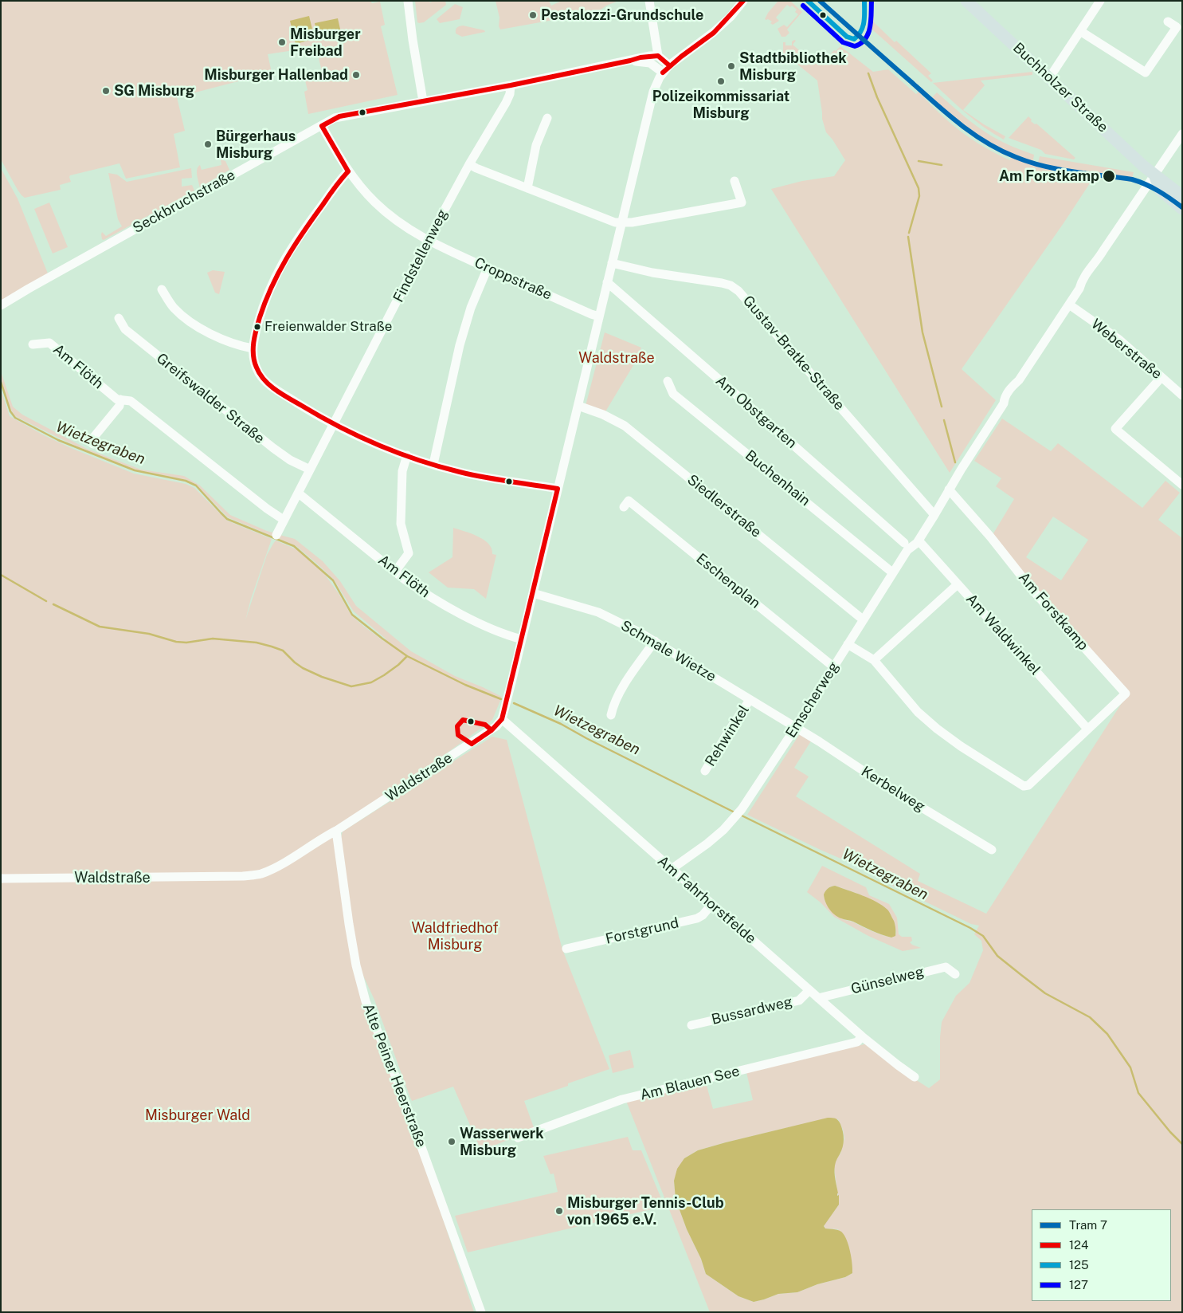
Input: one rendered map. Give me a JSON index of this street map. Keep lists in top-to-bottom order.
{
  "streets": {
    "main road": ["Buchholzer Straße"],
    "street": [
      "Seckbruchstraße",
      "Findstellenweg",
      "Croppstraße",
      "Weberstraße",
      "Gustav-Bratke-Straße",
      "Am Flöth",
      "Greifswalder Straße",
      "Am Obstgarten",
      "Buchenhain",
      "Siedlerstraße",
      "Eschenplan",
      "Am Forstkamp",
      "Am Waldwinkel",
      "Schmale Wietze",
      "Emscherweg",
      "Rehwinkel",
      "Waldstraße",
      "Kerbelweg",
      "Am Fahrhorstfelde",
      "Forstgrund",
      "Günselweg",
      "Bussardweg",
      "Alte Peiner Heerstraße",
      "Am Blauen See"
    ]
  },
  "crossings": [
    ["Seckbruchstraße", "Findstellenweg"],
    ["Seckbruchstraße", "Croppstraße"],
    ["Findstellenweg", "Croppstraße"],
    ["Findstellenweg", "Am Flöth"],
    ["Findstellenweg", "Greifswalder Straße"],
    ["Gustav-Bratke-Straße", "Emscherweg"],
    ["Buchenhain", "Emscherweg"],
    ["Siedlerstraße", "Emscherweg"],
    ["Eschenplan", "Emscherweg"],
    ["Am Forstkamp", "Am Waldwinkel"],
    ["Am Waldwinkel", "Emscherweg"],
    ["Schmale Wietze", "Emscherweg"],
    ["Schmale Wietze", "Rehwinkel"],
    ["Schmale Wietze", "Kerbelweg"],
    ["Emscherweg", "Kerbelweg"],
    ["Emscherweg", "Am Fahrhorstfelde"],
    ["Waldstraße", "Am Fahrhorstfelde"],
    ["Waldstraße", "Alte Peiner Heerstraße"],
    ["Am Fahrhorstfelde", "Forstgrund"],
    ["Am Fahrhorstfelde", "Günselweg"],
    ["Am Fahrhorstfelde", "Bussardweg"],
    ["Am Fahrhorstfelde", "Am Blauen See"]
  ],
  "water": ["Wietzegraben"],
  "parks": ["Waldstraße", "Waldfriedhof Misburg", "Misburger Wald"],
  "places": [
    "Pestalozzi-Grundschule",
    "Misburger Freibad",
    "Stadtbibliothek Misburg",
    "Misburger Hallenbad",
    "Polizeikommissariat Misburg",
    "SG Misburg",
    "Bürgerhaus Misburg",
    "Am Forstkamp",
    "Freienwalder Straße",
    "Wasserwerk Misburg",
    "Misburger Tennis-Club von 1965 e.V."
  ],
  "lines": [
    "tram line 7",
    "transit line 124",
    "transit line 125",
    "transit line 127"
  ],
  "legend": [
    "Tram 7",
    "124",
    "125",
    "127"
  ]
}
